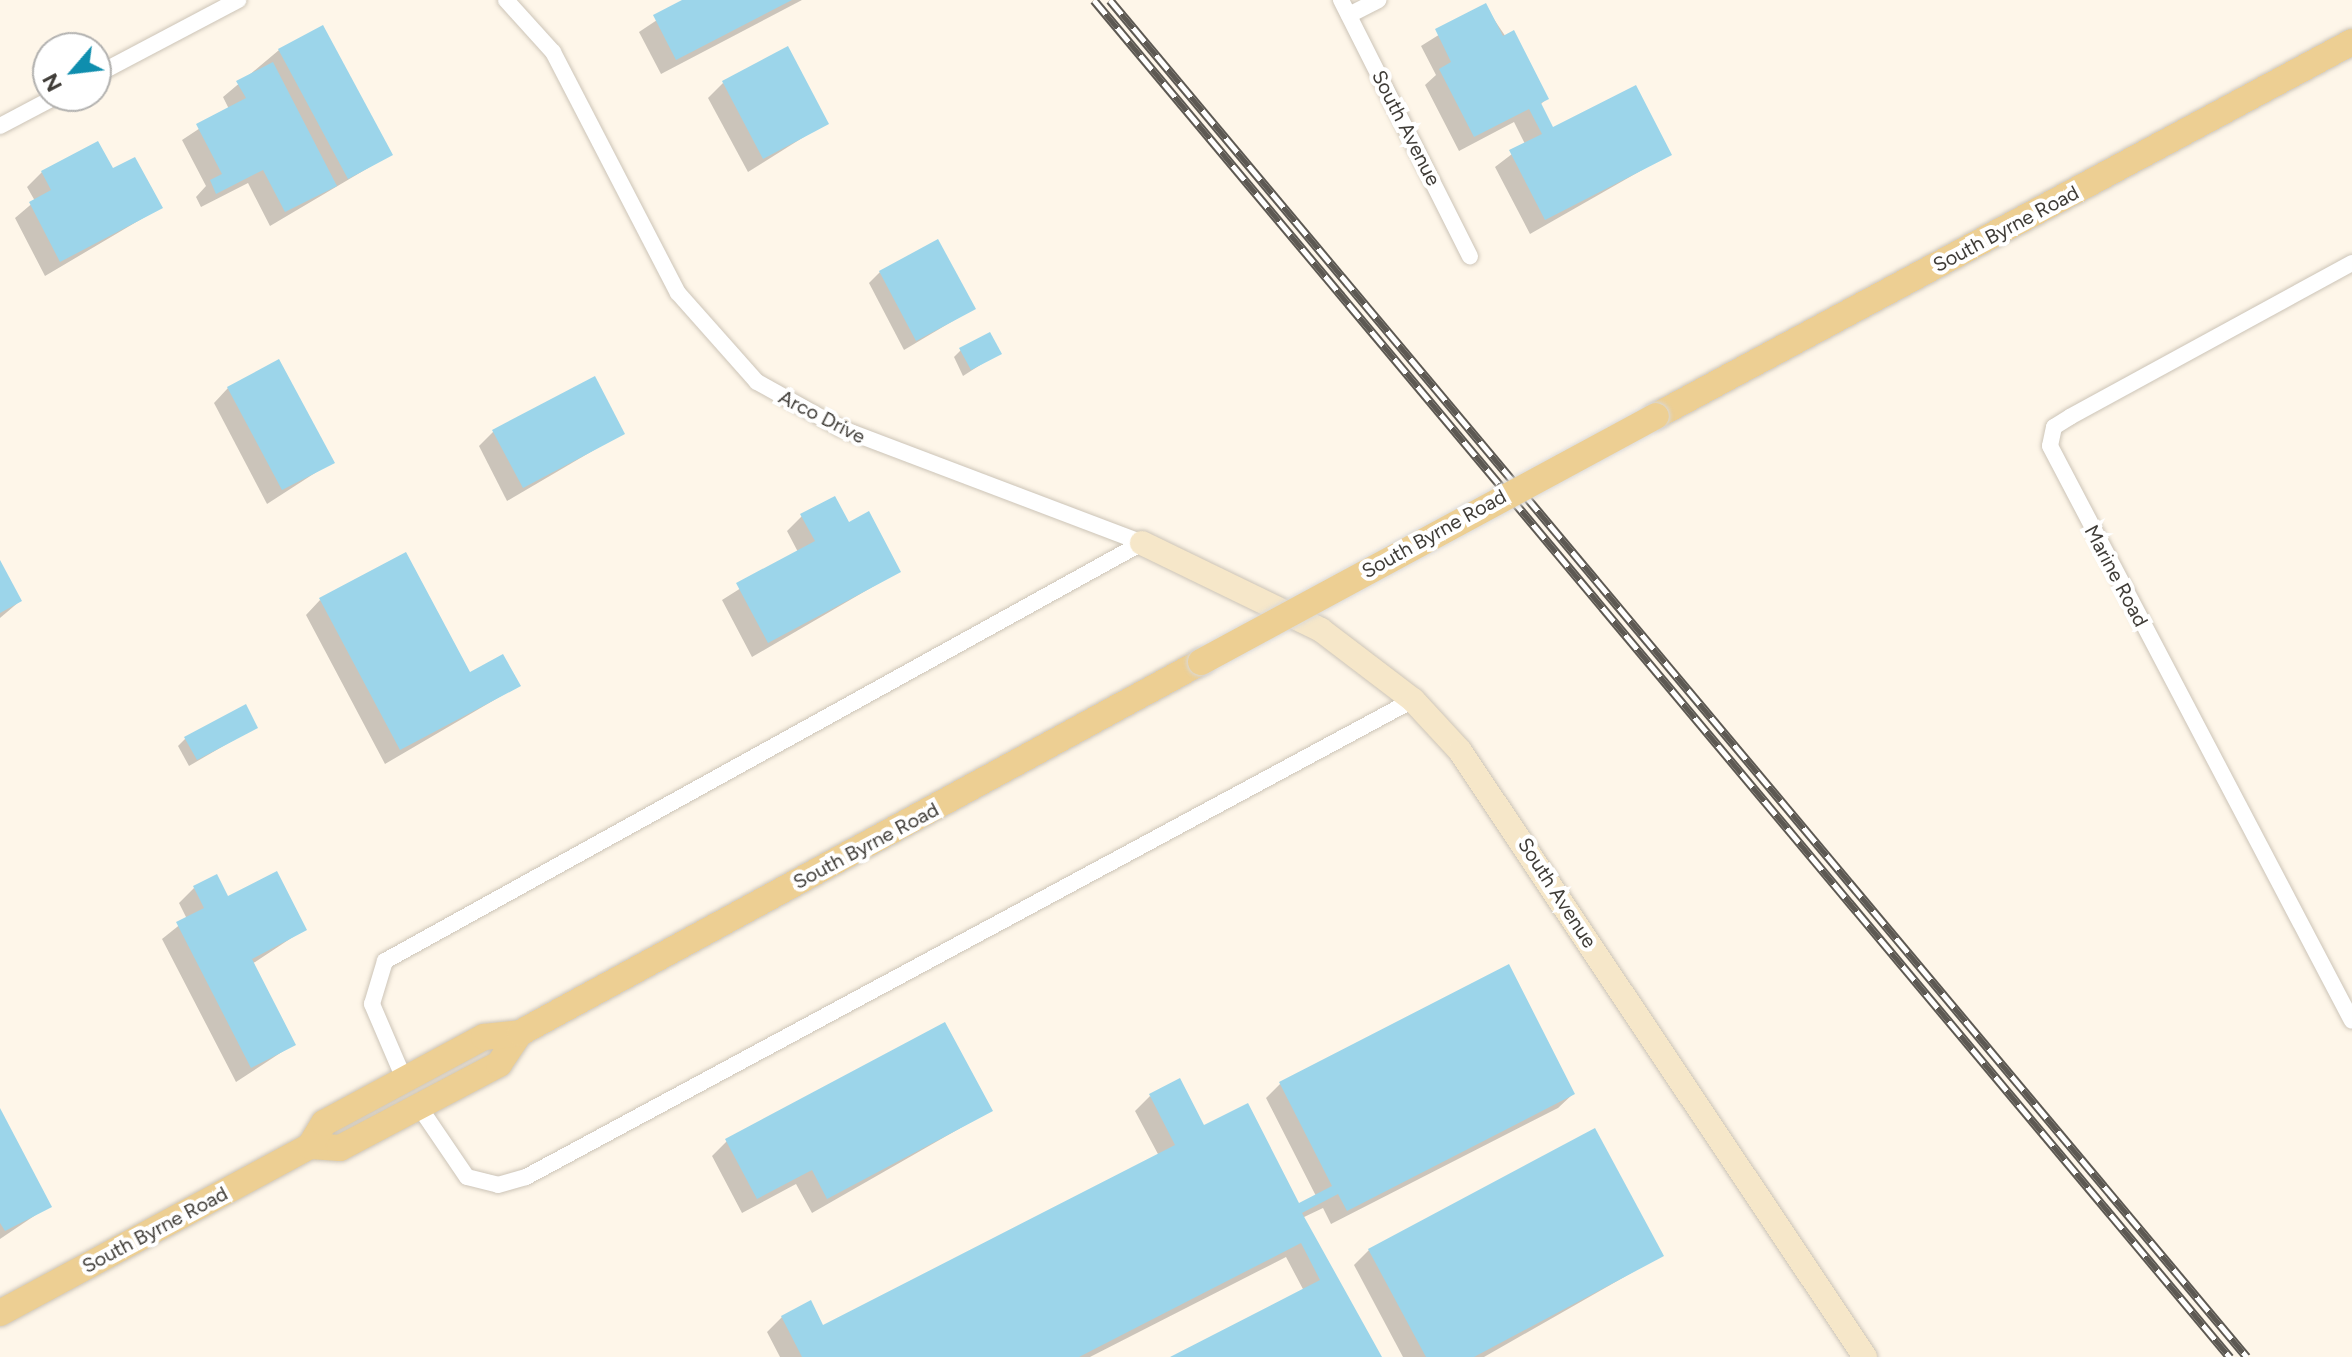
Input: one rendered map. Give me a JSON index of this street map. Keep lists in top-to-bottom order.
{
  "streets": {
    "main road": ["South Byrne Road"],
    "street": ["South Avenue", "Arco Drive", "Marine Road"]
  },
  "crossings": [
    ["South Avenue", "Arco Drive"]
  ],
  "north": "bottom left"
}
